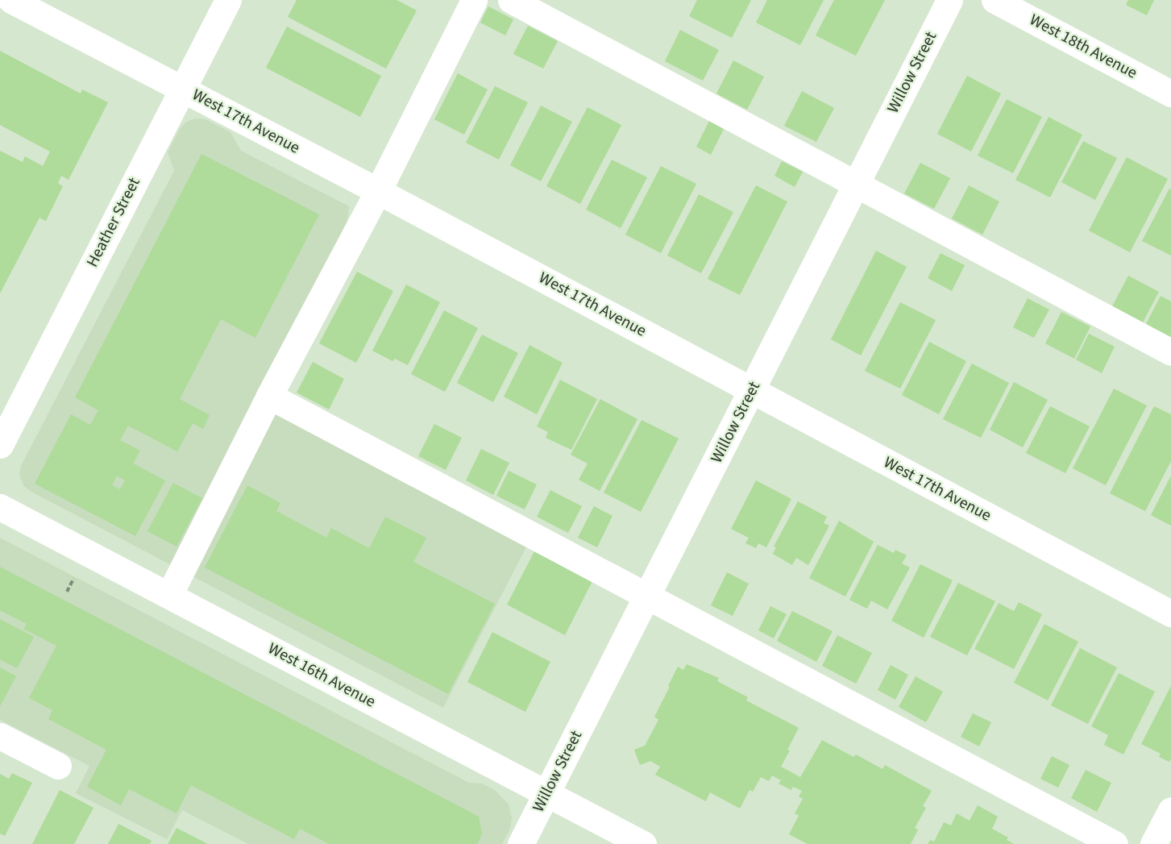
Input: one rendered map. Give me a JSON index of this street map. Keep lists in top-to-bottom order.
{
  "streets": {
    "street": [
      "West 18th Avenue",
      "Willow Street",
      "West 17th Avenue",
      "Heather Street",
      "West 16th Avenue"
    ]
  },
  "crossings": [
    ["Willow Street", "West 17th Avenue"],
    ["Willow Street", "West 16th Avenue"],
    ["West 17th Avenue", "Heather Street"]
  ]
}
